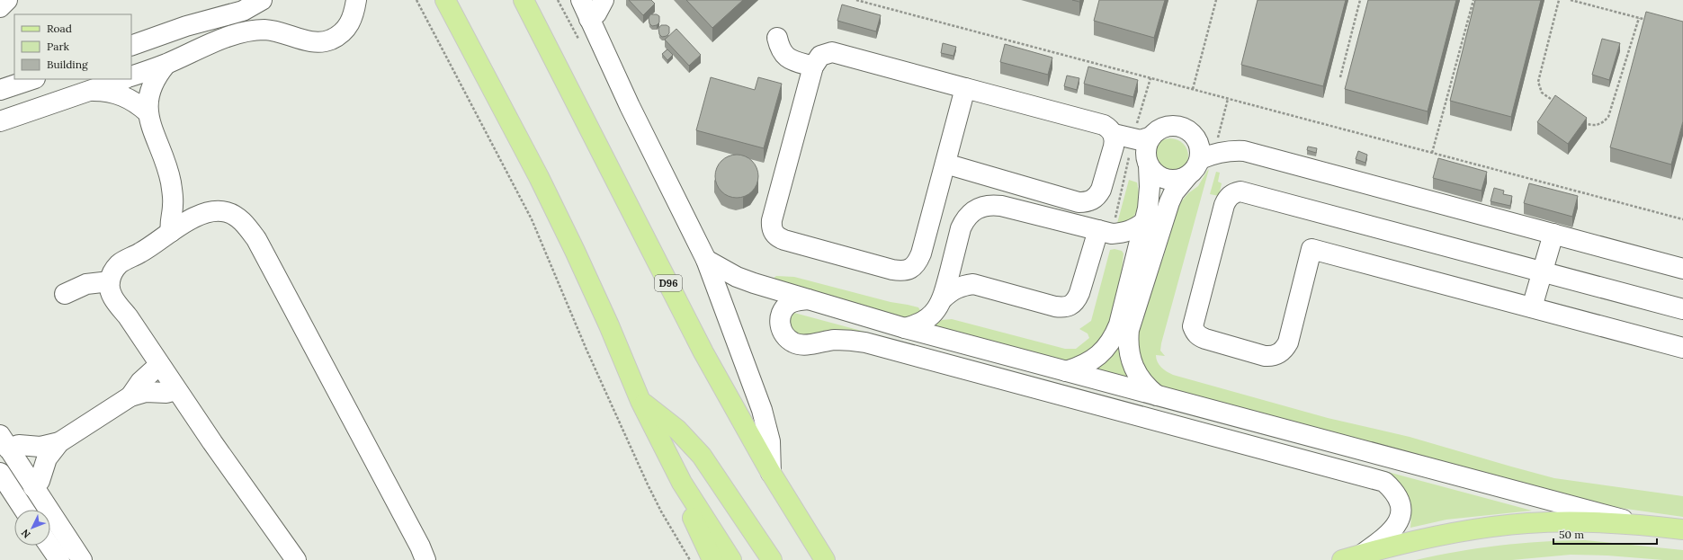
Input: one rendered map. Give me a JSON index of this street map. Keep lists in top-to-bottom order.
{
  "streets": {
    "main road": ["D96"]
  },
  "legend": ["Road", "Park", "Building"],
  "scale_bar": "50 m",
  "north": "bottom left"
}
